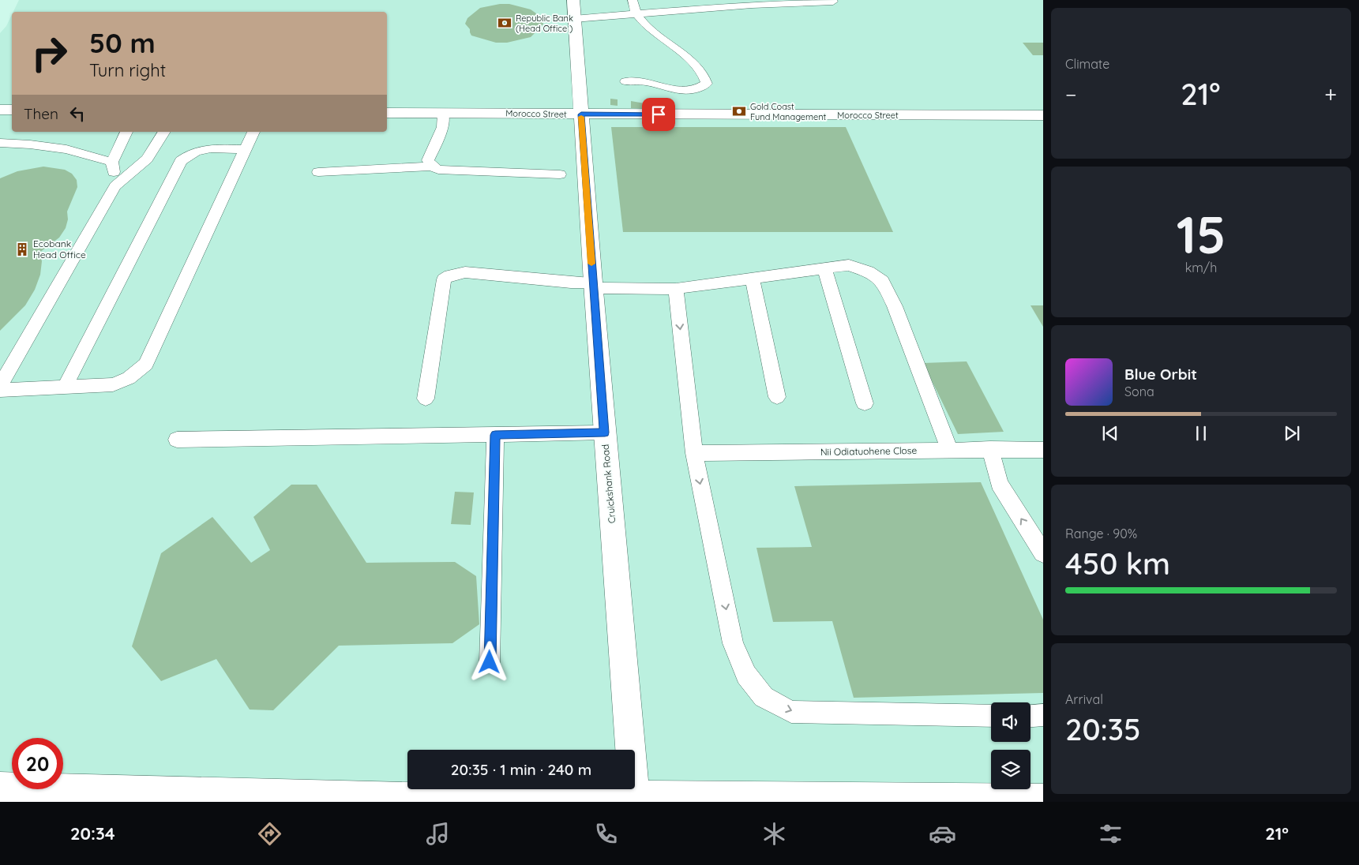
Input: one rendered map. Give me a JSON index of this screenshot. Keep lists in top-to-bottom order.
{
  "streets": {
    "street": ["Morocco Street", "Cruickshank Road"],
    "lane": ["Nii Odiatuohene Close"]
  },
  "crossings": [
    ["Morocco Street", "Cruickshank Road"]
  ],
  "places": {
    "bank": ["Republic Bank (Head Office )", "Gold Coast Fund Management"],
    "building": ["Ecobank Head Office"]
  },
  "page": {
    "tile": [
      "Climate",
      ["15", "km/h"],
      ["Range · 90%", "450 km"],
      ["Arrival", "20:35"]
    ],
    "turn": ["50 m", "Turn right"],
    "heat": ["−", "21°", "+"],
    "then": "Then",
    "song": ["Blue Orbit", "Sona"],
    "limit": "20",
    "trip": "20:35 · 1 min · 240 m",
    "tabs": ["20:34", "21°"]
  }
}
